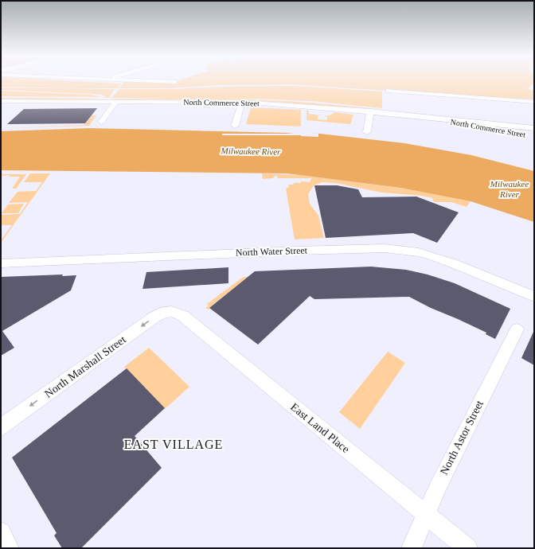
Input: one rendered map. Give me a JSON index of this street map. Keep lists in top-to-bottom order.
{
  "streets": {
    "street": [
      "North Commerce Street",
      "North Water Street",
      "North Marshall Street",
      "East Land Place",
      "North Astor Street"
    ]
  },
  "crossings": [
    ["North Marshall Street", "East Land Place"],
    ["East Land Place", "North Astor Street"]
  ],
  "one_way": ["North Marshall Street"],
  "districts": ["EAST VILLAGE"],
  "water": ["Milwaukee River"]
}
